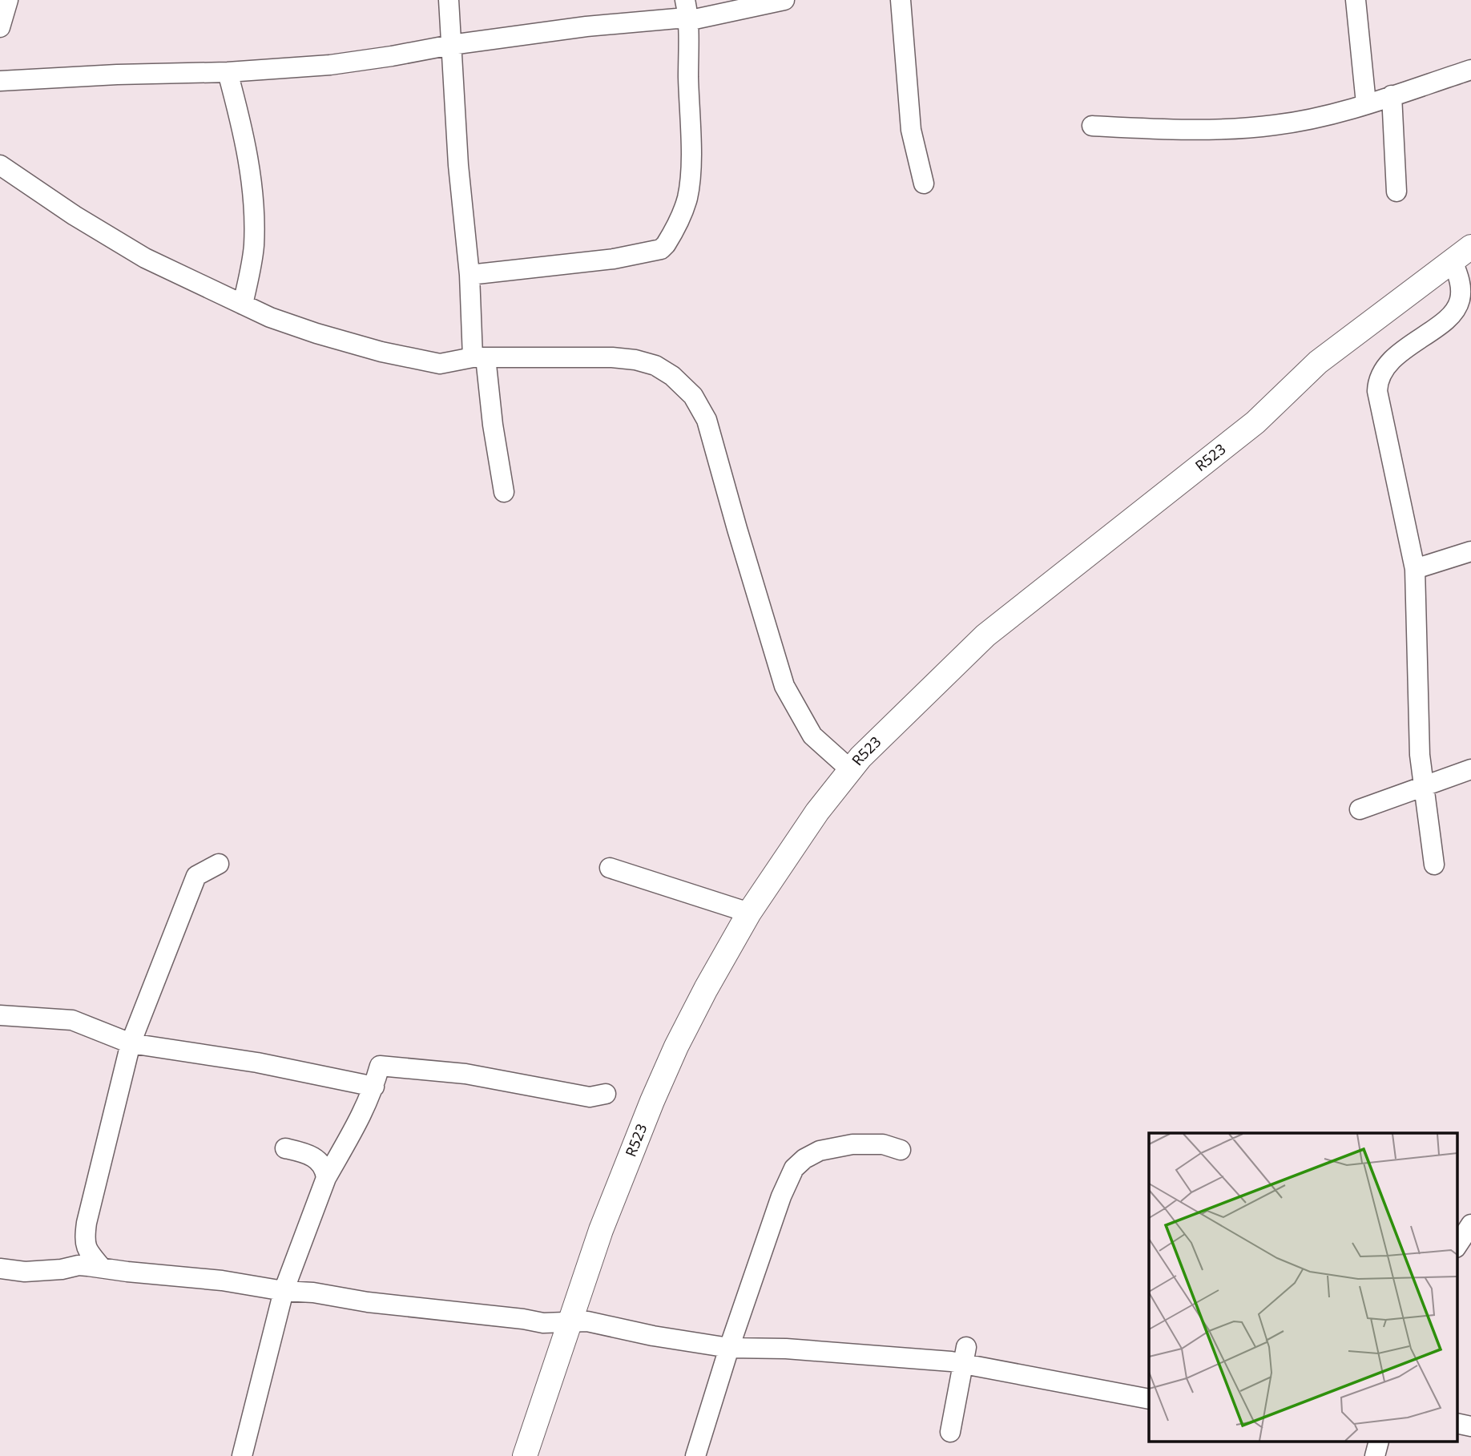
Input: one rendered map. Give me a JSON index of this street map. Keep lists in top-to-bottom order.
{
  "streets": {
    "main road": ["R523"]
  }
}
